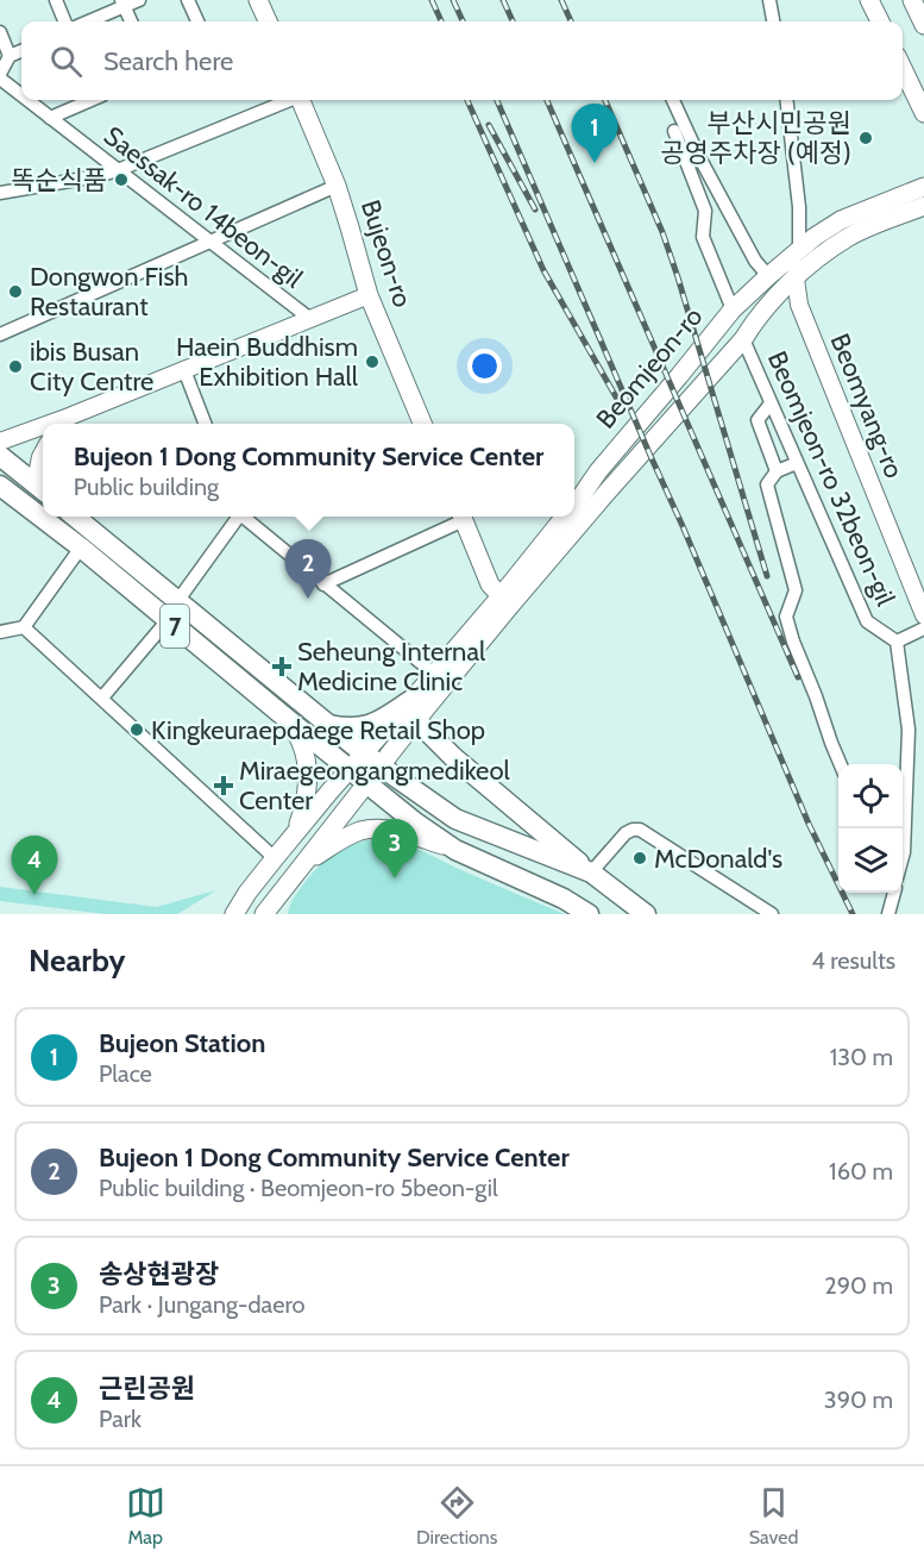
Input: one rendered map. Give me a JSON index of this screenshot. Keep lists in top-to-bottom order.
{
  "streets": {
    "main road": ["Bujeon-ro", "Beomjeon-ro", "7"],
    "street": ["Saessak-ro 14beon-gil", "Beomyang-ro", "Beomjeon-ro 32beon-gil"]
  },
  "crossings": [
    ["Beomjeon-ro", "Beomyang-ro"],
    ["Beomjeon-ro", "Beomjeon-ro 32beon-gil"],
    ["Beomjeon-ro", "7"]
  ],
  "places": {
    "other": [
      "부산시민공원 공영주차장 (예정)",
      "똑순식품",
      "Dongwon Fish Restaurant",
      "Haein Buddhism Exhibition Hall",
      "ibis Busan City Centre",
      "Kingkeuraepdaege Retail Shop",
      "McDonald's"
    ],
    "health": ["Seheung Internal Medicine Clinic", "Miraegeongangmedikeol Center"]
  },
  "page": {
    "search": "Search here",
    "pins": [
      "1",
      "2",
      "3",
      "4"
    ],
    "popup": ["Bujeon 1 Dong Community Service Center", "Public building"],
    "heading": ["Nearby", "4 results"],
    "list": [
      {
        "mark": "1",
        "name": "Bujeon Station",
        "note": "Place",
        "value": "130 m"
      },
      {
        "mark": "2",
        "name": "Bujeon 1 Dong Community Service Center",
        "note": "Public building · Beomjeon-ro 5beon-gil",
        "value": "160 m"
      },
      {
        "mark": "3",
        "name": "송상현광장",
        "note": "Park · Jungang-daero",
        "value": "290 m"
      },
      {
        "mark": "4",
        "name": "근린공원",
        "note": "Park",
        "value": "390 m"
      }
    ],
    "nav": ["Map", "Directions", "Saved"]
  }
}
